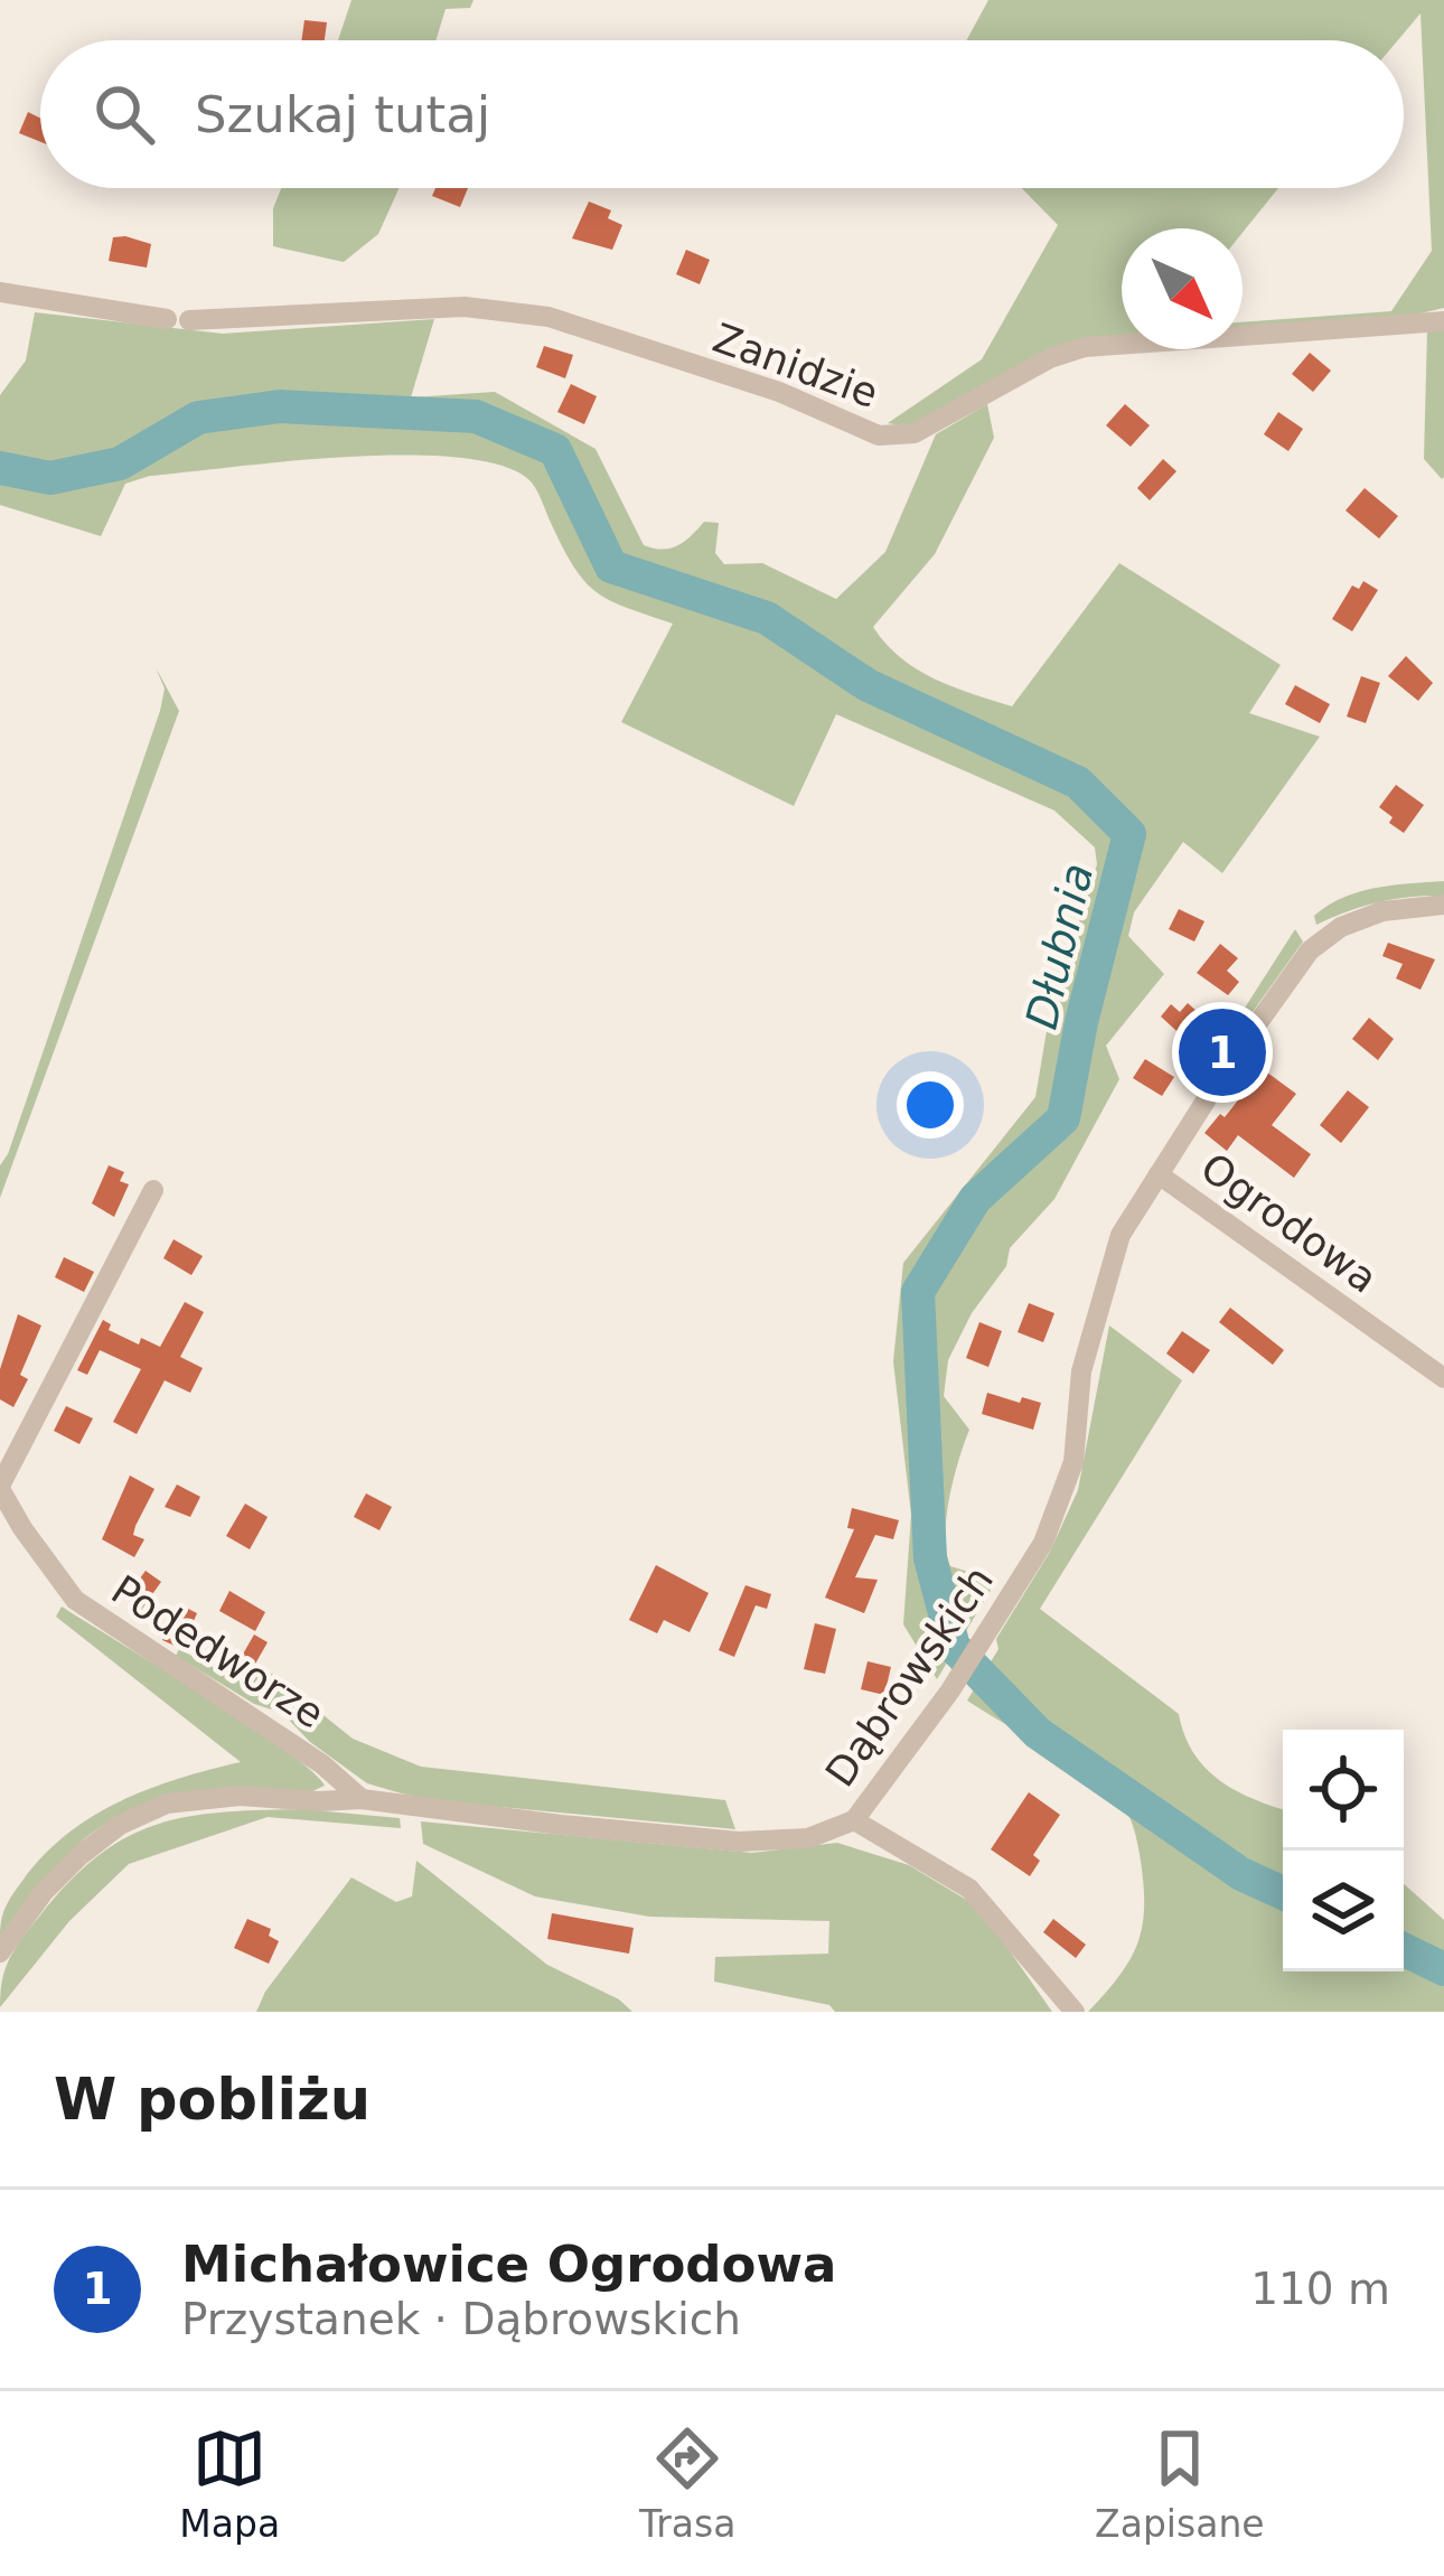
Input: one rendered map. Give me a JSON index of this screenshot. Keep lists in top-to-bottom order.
{
  "streets": {
    "street": [
      "Zanidzie",
      "Ogrodowa",
      "Podedworze",
      "Dąbrowskich"
    ]
  },
  "crossings": [
    ["Ogrodowa", "Dąbrowskich"],
    ["Podedworze", "Dąbrowskich"]
  ],
  "water": ["Dłubnia"],
  "north": "bottom right",
  "page": {
    "search": "Szukaj tutaj",
    "pins": "1",
    "heading": "W pobliżu",
    "list": [
      {
        "mark": "1",
        "name": "Michałowice Ogrodowa",
        "note": "Przystanek · Dąbrowskich",
        "value": "110 m"
      }
    ],
    "nav": ["Mapa", "Trasa", "Zapisane"]
  }
}
